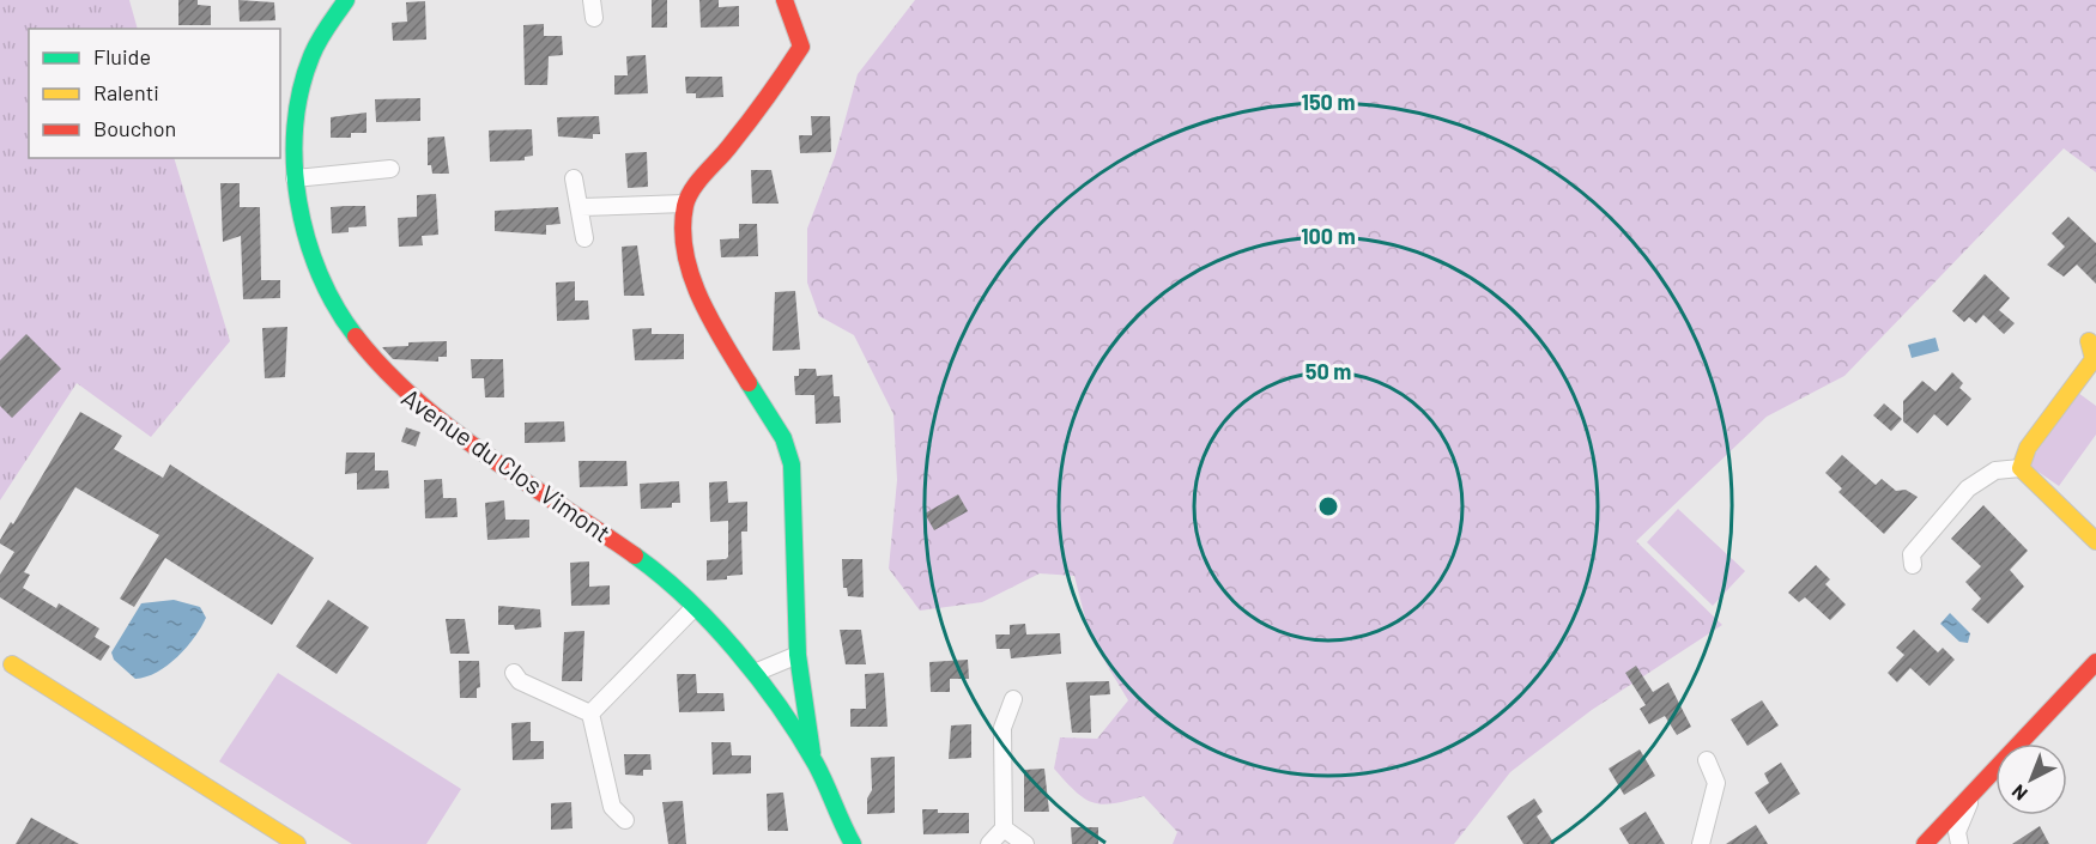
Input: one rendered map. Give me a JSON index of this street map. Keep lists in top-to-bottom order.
{
  "streets": {
    "street": ["Avenue du Clos Vimont"]
  },
  "legend": ["Fluide", "Ralenti", "Bouchon"],
  "north": "bottom left",
  "rings": ["150 m", "100 m", "50 m"]
}
